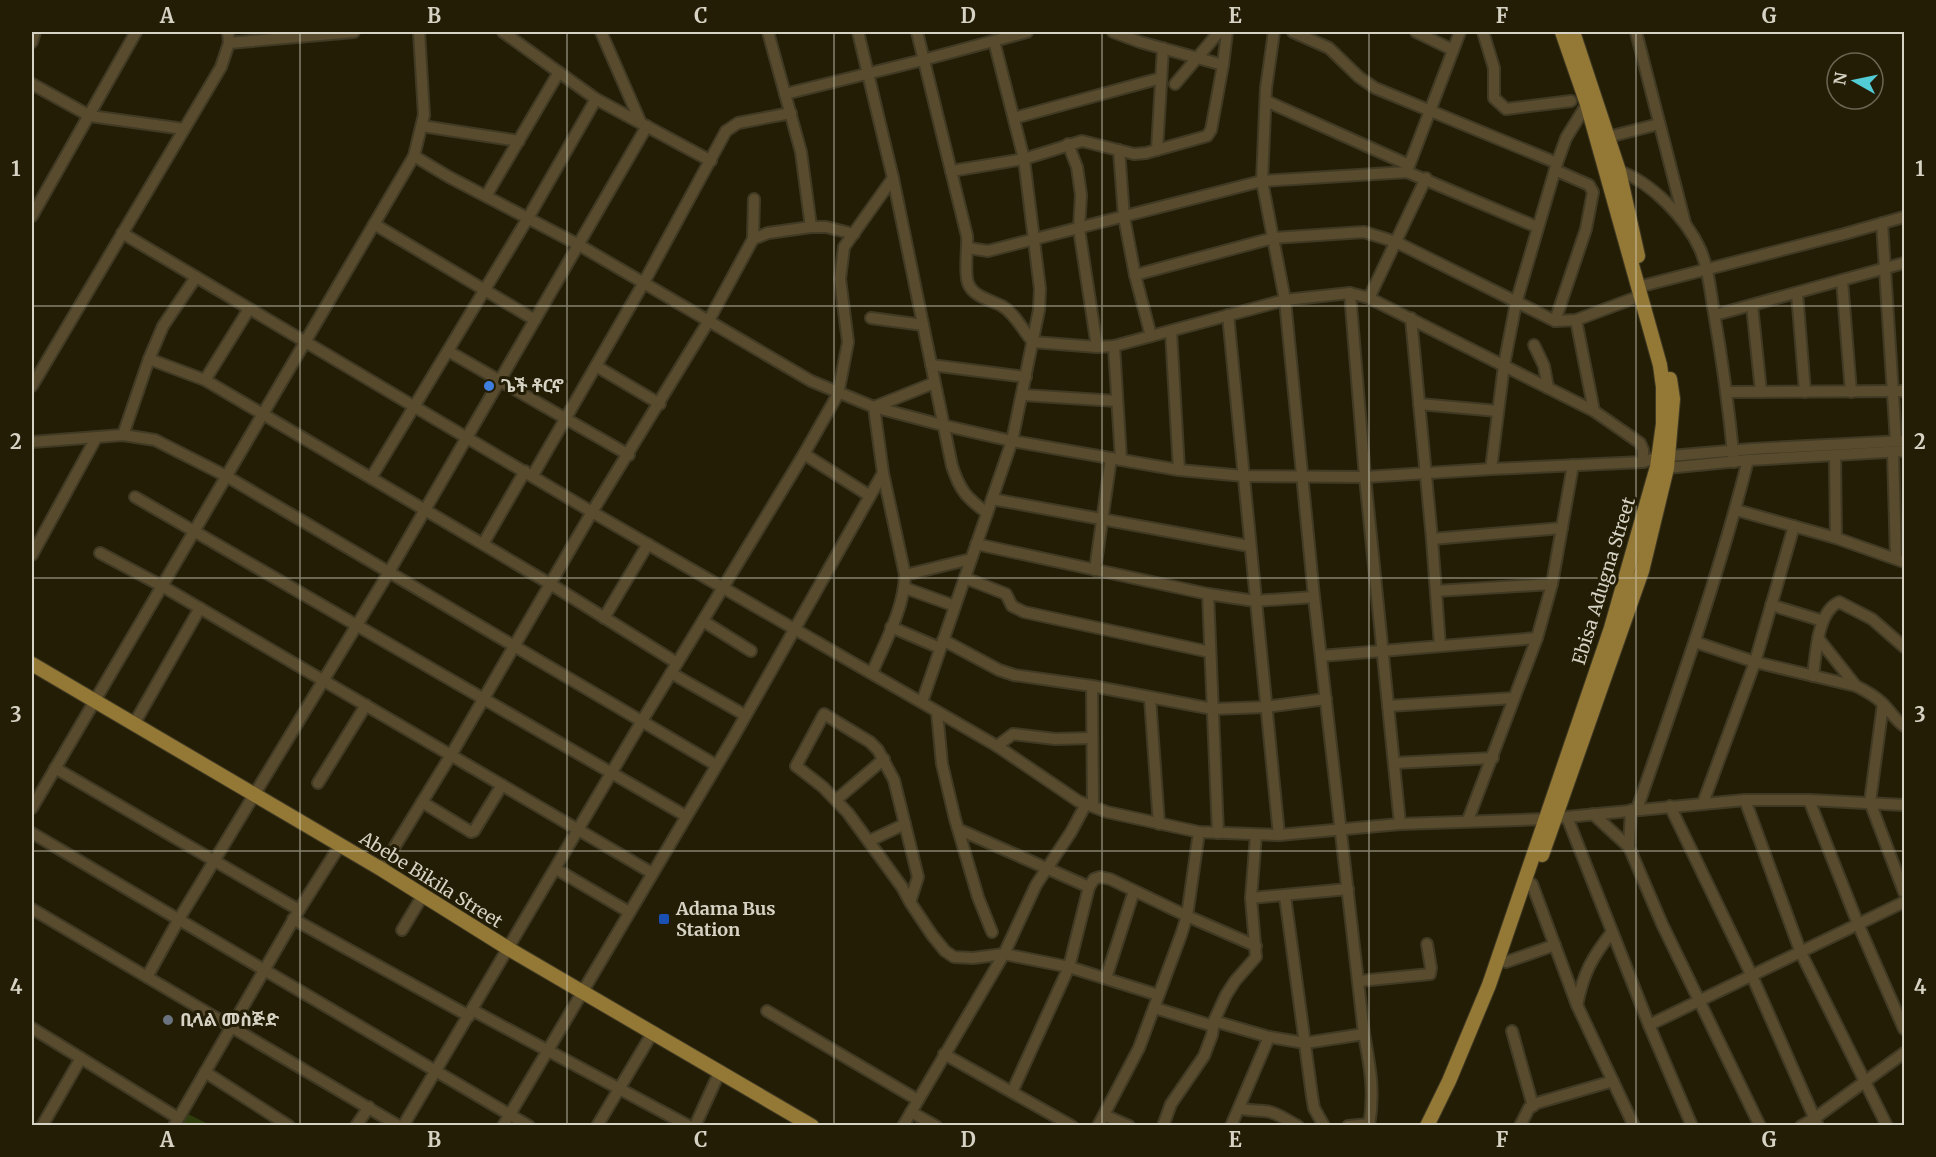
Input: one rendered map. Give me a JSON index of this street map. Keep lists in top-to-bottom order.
{
  "streets": {
    "main road": ["Ebisa Adugna Street", "Abebe Bikila Street"]
  },
  "places": {
    "other": ["ጌች ቶርኖ", "ቢላል መስጅድ"],
    "transit": ["Adama Bus Station"]
  },
  "north": "left",
  "grid": {
    "columns": [
      "A",
      "B",
      "C",
      "D",
      "E",
      "F",
      "G"
    ],
    "rows": [
      "1",
      "2",
      "3",
      "4"
    ]
  }
}
